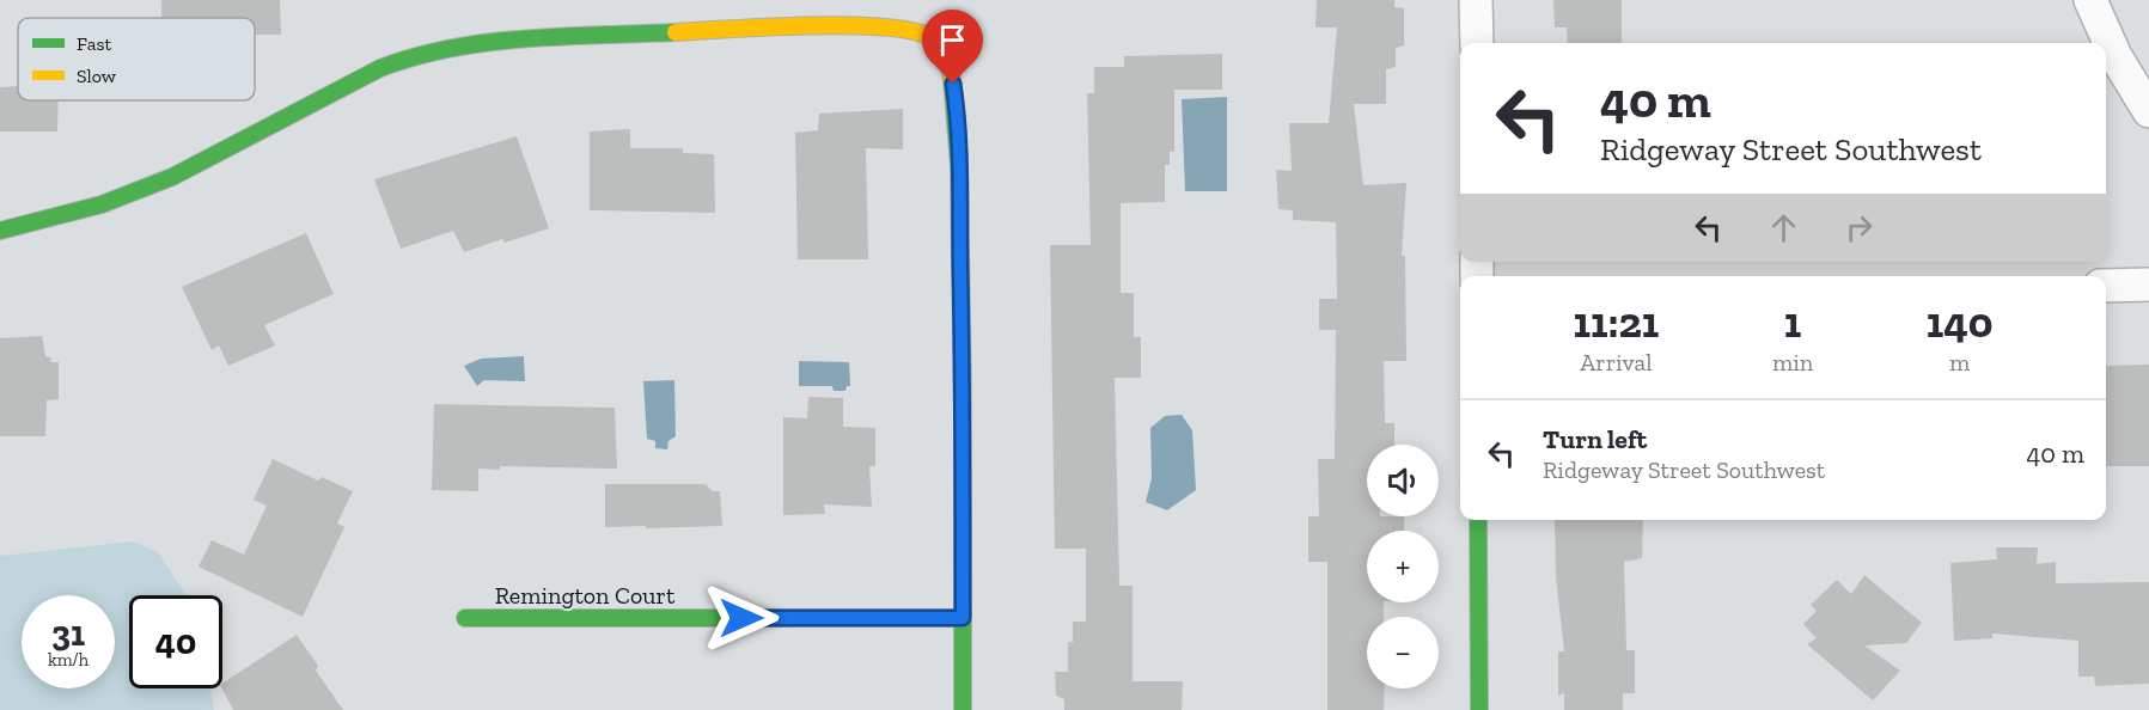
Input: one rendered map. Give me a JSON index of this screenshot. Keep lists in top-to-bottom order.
{
  "streets": {
    "street": ["Remington Court"]
  },
  "legend": ["Fast", "Slow"],
  "page": {
    "turn": ["40 m", "Ridgeway Street Southwest"],
    "eta": [
      "11:21",
      "Arrival",
      "1",
      "min",
      "140",
      "m"
    ],
    "list": [
      {
        "name": "Turn left",
        "note": "Ridgeway Street Southwest",
        "value": "40 m"
      }
    ],
    "map_buttons": ["+", "−"],
    "speed": "31 km/h",
    "limit": "40"
  }
}
